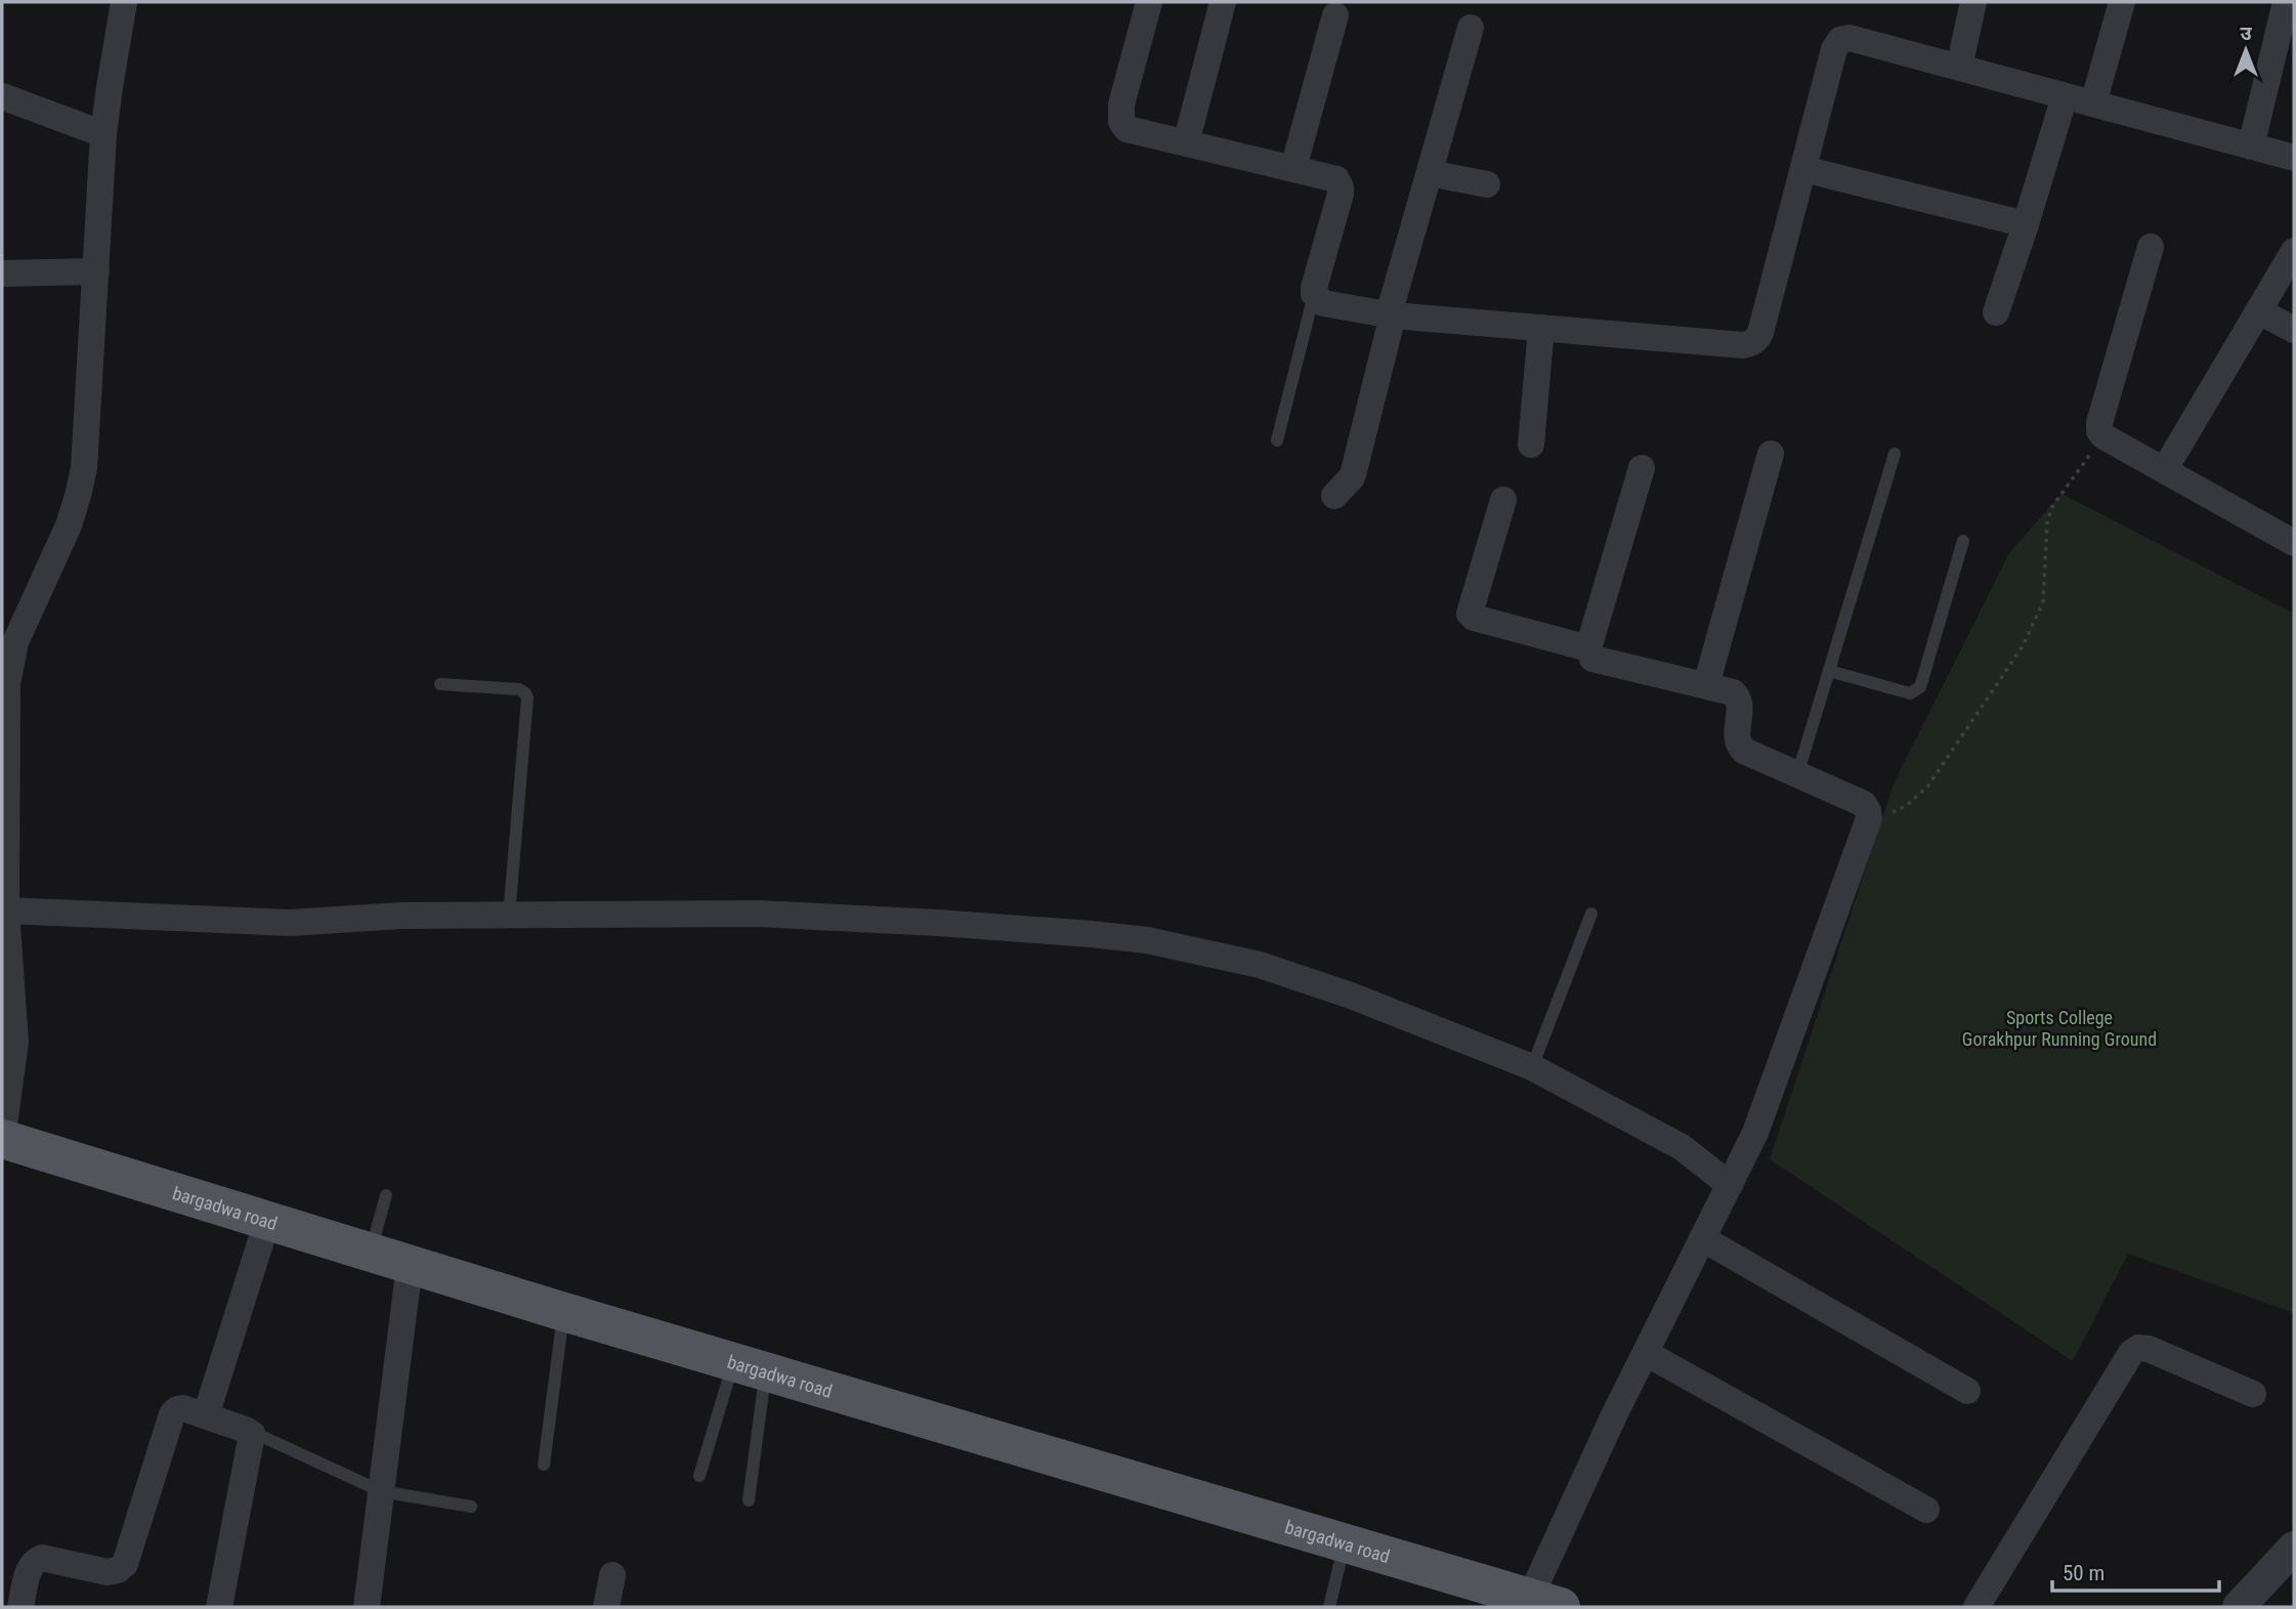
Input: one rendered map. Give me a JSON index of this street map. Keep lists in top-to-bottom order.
{
  "streets": {
    "main road": ["bargadwa road"]
  },
  "parks": ["Sports College Gorakhpur Running Ground"],
  "scale_bar": "50 m",
  "north": "top"
}
